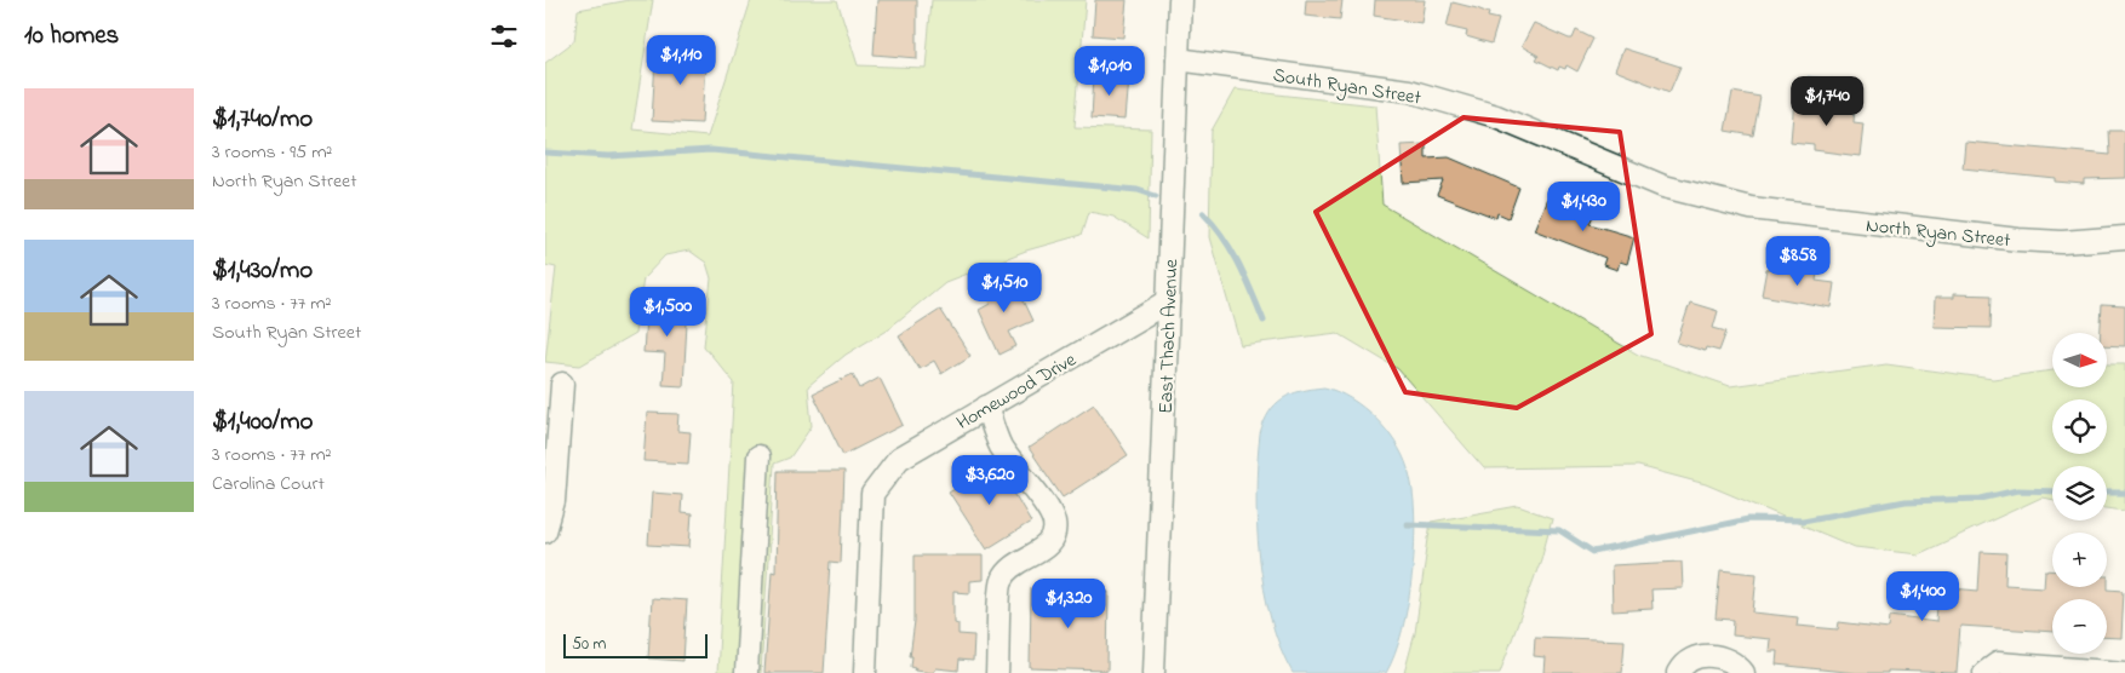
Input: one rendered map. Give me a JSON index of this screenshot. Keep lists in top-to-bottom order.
{
  "streets": {
    "street": [
      "South Ryan Street",
      "North Ryan Street",
      "East Thach Avenue",
      "Homewood Drive"
    ]
  },
  "crossings": [
    ["South Ryan Street", "North Ryan Street"],
    ["South Ryan Street", "East Thach Avenue"],
    ["East Thach Avenue", "Homewood Drive"]
  ],
  "scale_bar": "50 m",
  "north": "right",
  "page": {
    "heading": "10 homes",
    "price": [
      "$1,110",
      "$1,010",
      "$1,740",
      "$1,430",
      "$858",
      "$1,510",
      "$1,500",
      "$3,620",
      "$1,400",
      "$1,320"
    ],
    "list": [
      {
        "name": "$1,740/mo",
        "note": "3 rooms · 95 m² · North Ryan Street"
      },
      {
        "name": "$1,430/mo",
        "note": "3 rooms · 77 m² · South Ryan Street"
      },
      {
        "name": "$1,400/mo",
        "note": "3 rooms · 77 m² · Carolina Court"
      }
    ],
    "map_buttons": ["+", "−"],
    "scale": "50 m"
  }
}
